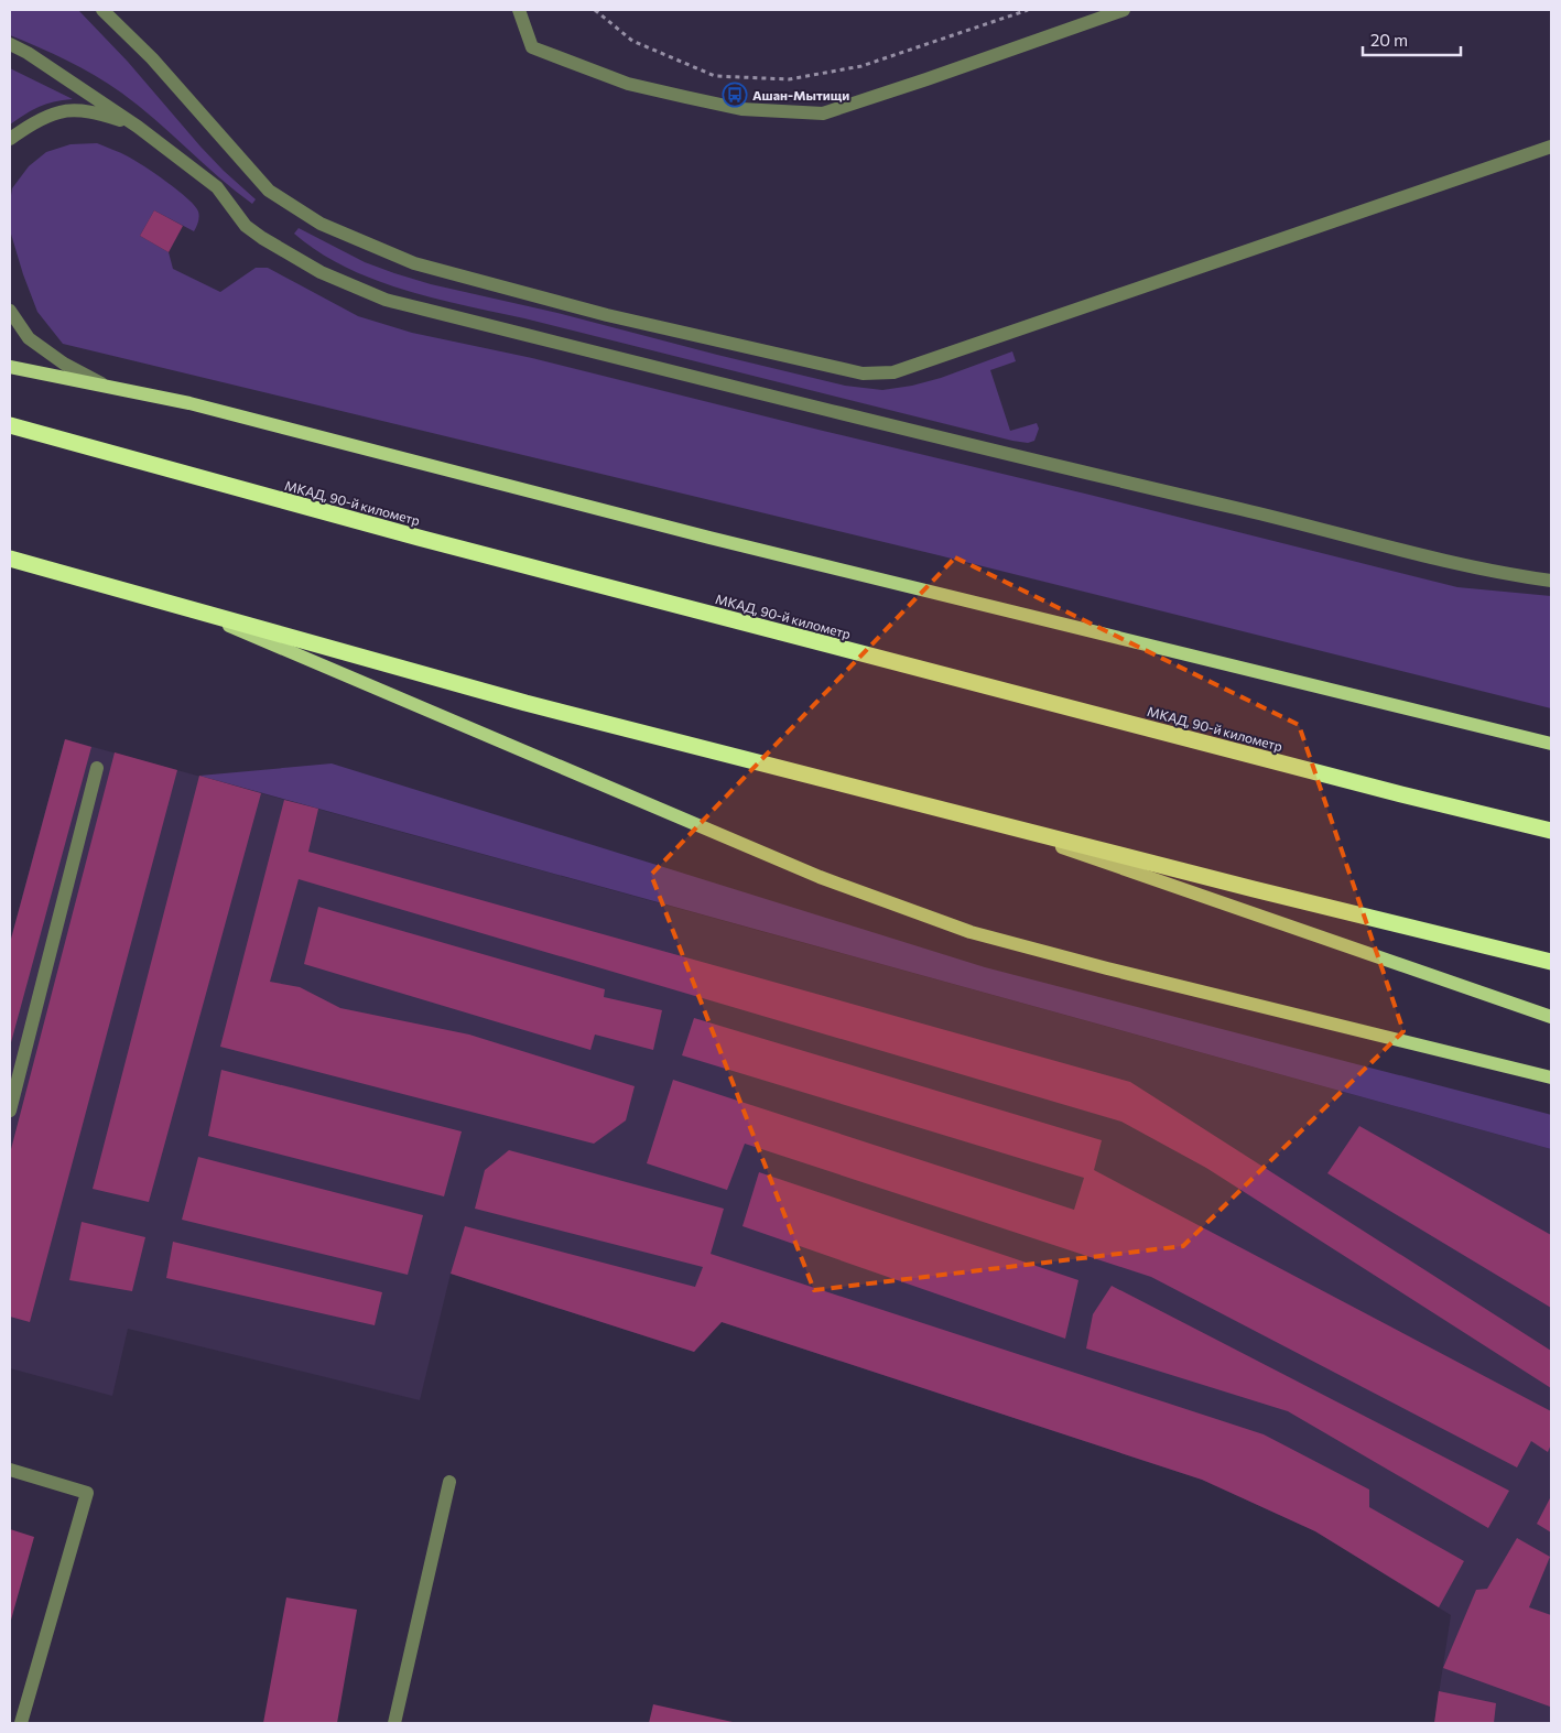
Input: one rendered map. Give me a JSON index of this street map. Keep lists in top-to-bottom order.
{
  "streets": {
    "highway": ["МКАД, 90-й километр"]
  },
  "places": {
    "bus stop": ["Ашан-Мытищи"]
  },
  "scale_bar": "20 m"
}
